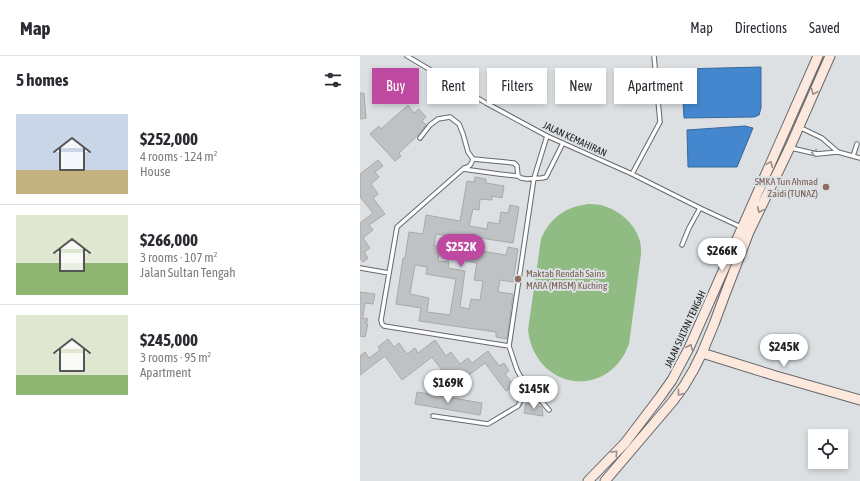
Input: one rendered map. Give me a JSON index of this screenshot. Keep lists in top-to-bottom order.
{
  "streets": {
    "main road": ["JALAN SULTAN TENGAH"],
    "lane": ["JALAN KEMAHIRAN"]
  },
  "crossings": [
    ["JALAN KEMAHIRAN", "JALAN SULTAN TENGAH"]
  ],
  "places": ["SMKA Tun Ahmad Zaidi (TUNAZ)", "Maktab Rendah Sains MARA (MRSM) Kuching"],
  "page": {
    "header": "Map",
    "nav": ["Map", "Directions", "Saved"],
    "heading": "5 homes",
    "chip": [
      "Buy",
      "Rent",
      "Filters",
      "New",
      "Apartment"
    ],
    "list": [
      {
        "name": "$252,000",
        "note": "4 rooms · 124 m² · House"
      },
      {
        "name": "$266,000",
        "note": "3 rooms · 107 m² · Jalan Sultan Tengah"
      },
      {
        "name": "$245,000",
        "note": "3 rooms · 95 m² · Apartment"
      }
    ],
    "price": [
      "$252K",
      "$266K",
      "$245K",
      "$169K",
      "$145K"
    ]
  }
}
